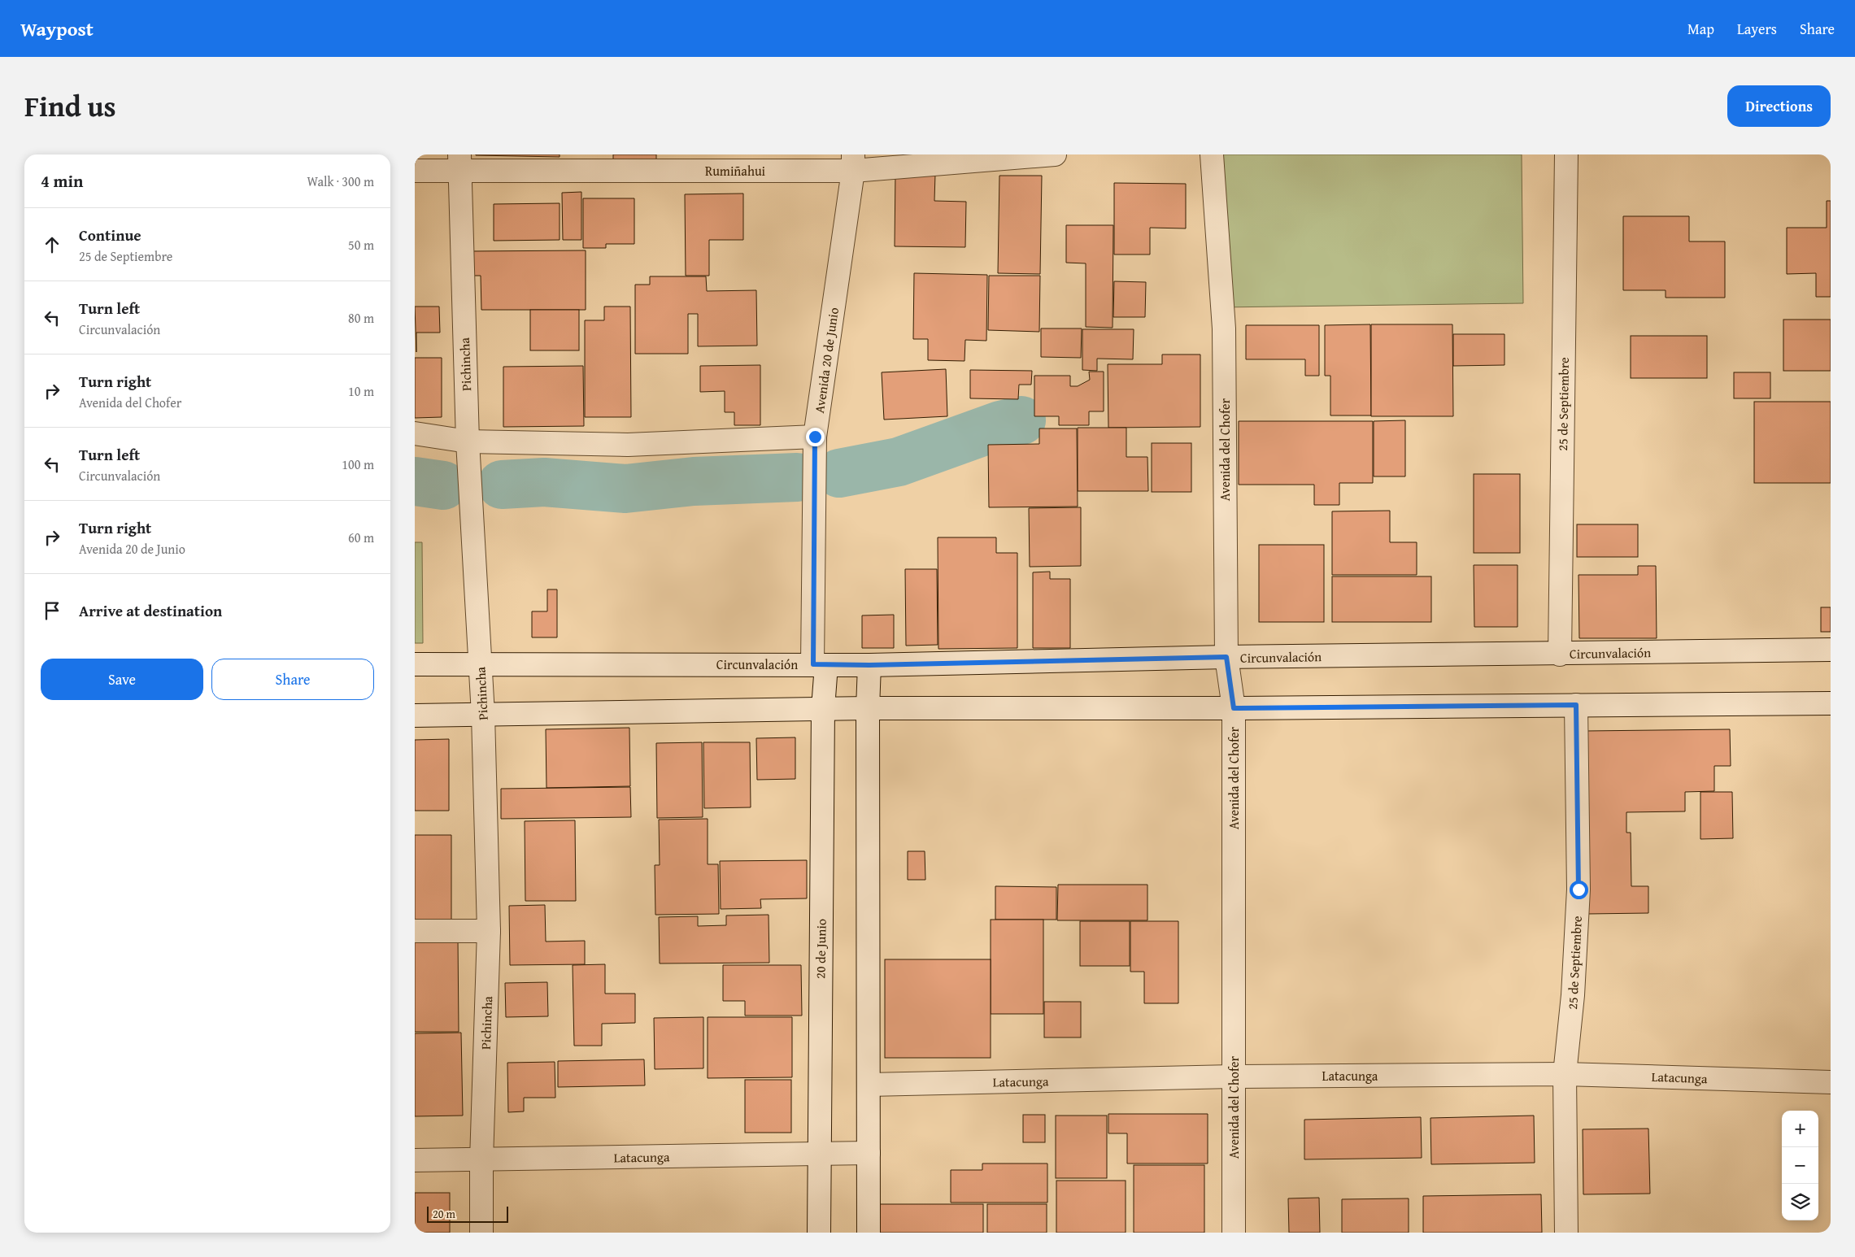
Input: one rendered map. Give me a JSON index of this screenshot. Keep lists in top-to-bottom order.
{
  "streets": {
    "street": [
      "Rumiñahui",
      "Avenida 20 de Junio",
      "Pichincha",
      "25 de Septiembre",
      "Avenida del Chofer",
      "Circunvalación",
      "20 de Junio",
      "Latacunga"
    ]
  },
  "crossings": [
    ["Rumiñahui", "Avenida 20 de Junio"],
    ["Rumiñahui", "Pichincha"],
    ["Avenida 20 de Junio", "Circunvalación"],
    ["Avenida 20 de Junio", "20 de Junio"],
    ["Pichincha", "Circunvalación"],
    ["Pichincha", "Latacunga"],
    ["25 de Septiembre", "Circunvalación"],
    ["25 de Septiembre", "Latacunga"],
    ["Avenida del Chofer", "Circunvalación"],
    ["Avenida del Chofer", "Latacunga"],
    ["Circunvalación", "20 de Junio"],
    ["20 de Junio", "Latacunga"]
  ],
  "scale_bar": "20 m",
  "page": {
    "header": "Waypost",
    "nav": ["Map", "Layers", "Share"],
    "title": "Find us",
    "buttons": [
      "Directions",
      ["Save", "Share"]
    ],
    "heading": ["4 min", "Walk · 300 m"],
    "list": [
      ["Continue", "25 de Septiembre", "50 m"],
      ["Turn left", "Circunvalación", "80 m"],
      ["Turn right", "Avenida del Chofer", "10 m"],
      ["Turn left", "Circunvalación", "100 m"],
      ["Turn right", "Avenida 20 de Junio", "60 m"],
      "Arrive at destination"
    ],
    "map_buttons": ["+", "−"],
    "scale": "20 m"
  }
}
